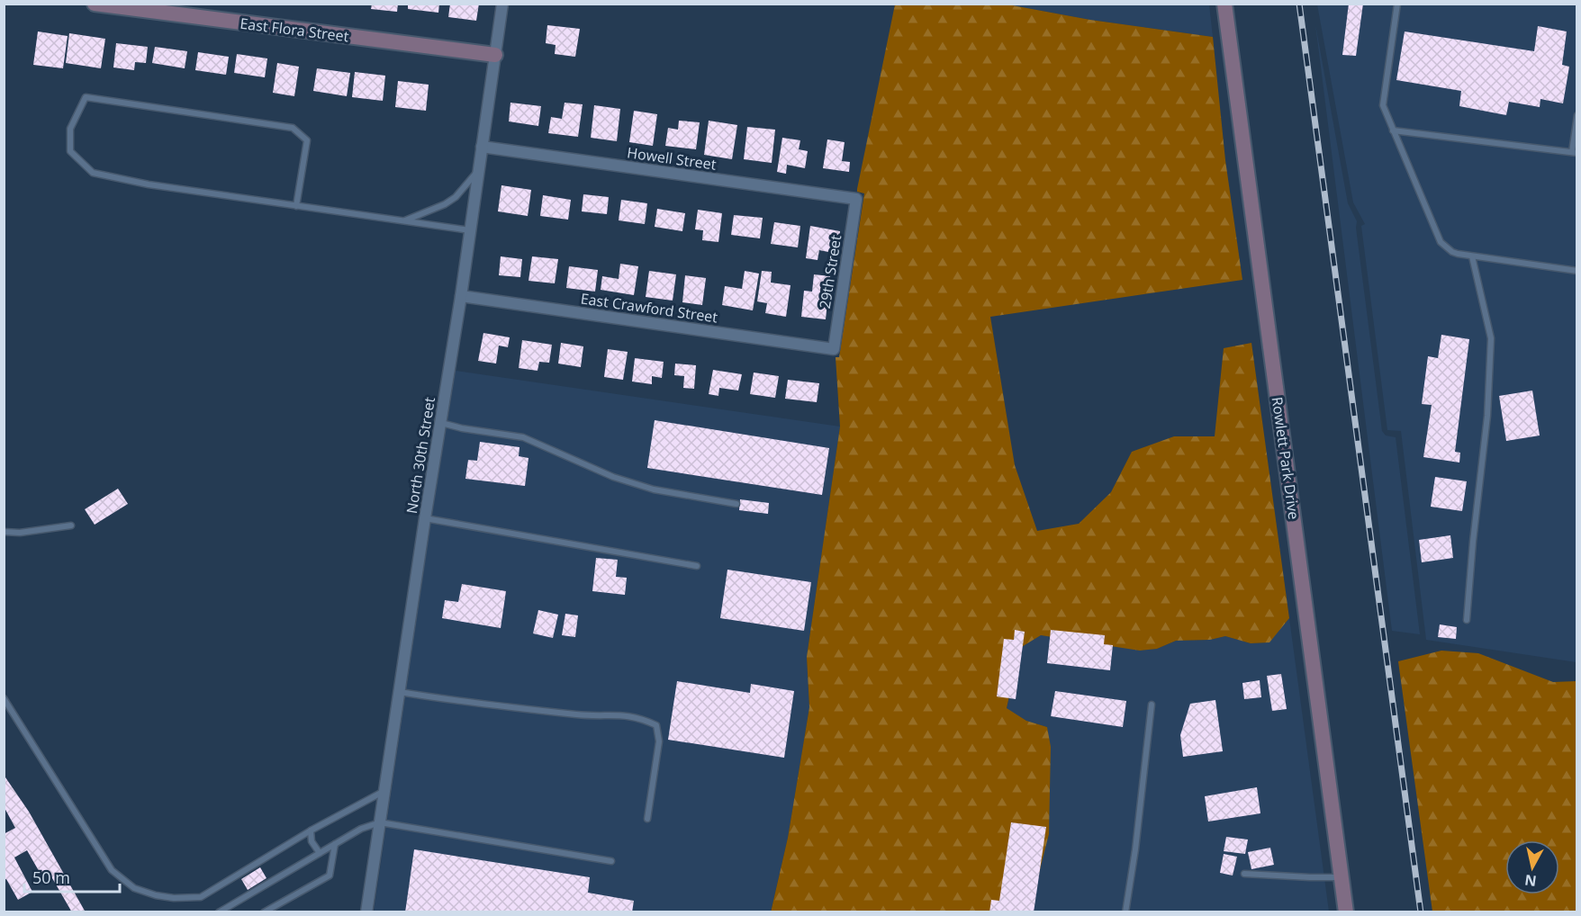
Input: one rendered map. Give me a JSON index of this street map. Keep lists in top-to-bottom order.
{
  "streets": {
    "street": [
      "East Flora Street",
      "Howell Street",
      "29th Street",
      "East Crawford Street",
      "North 30th Street",
      "Rowlett Park Drive"
    ]
  },
  "crossings": [
    ["East Flora Street", "North 30th Street"],
    ["Howell Street", "29th Street"],
    ["Howell Street", "North 30th Street"],
    ["29th Street", "East Crawford Street"],
    ["East Crawford Street", "North 30th Street"]
  ],
  "scale_bar": "50 m",
  "north": "bottom"
}
